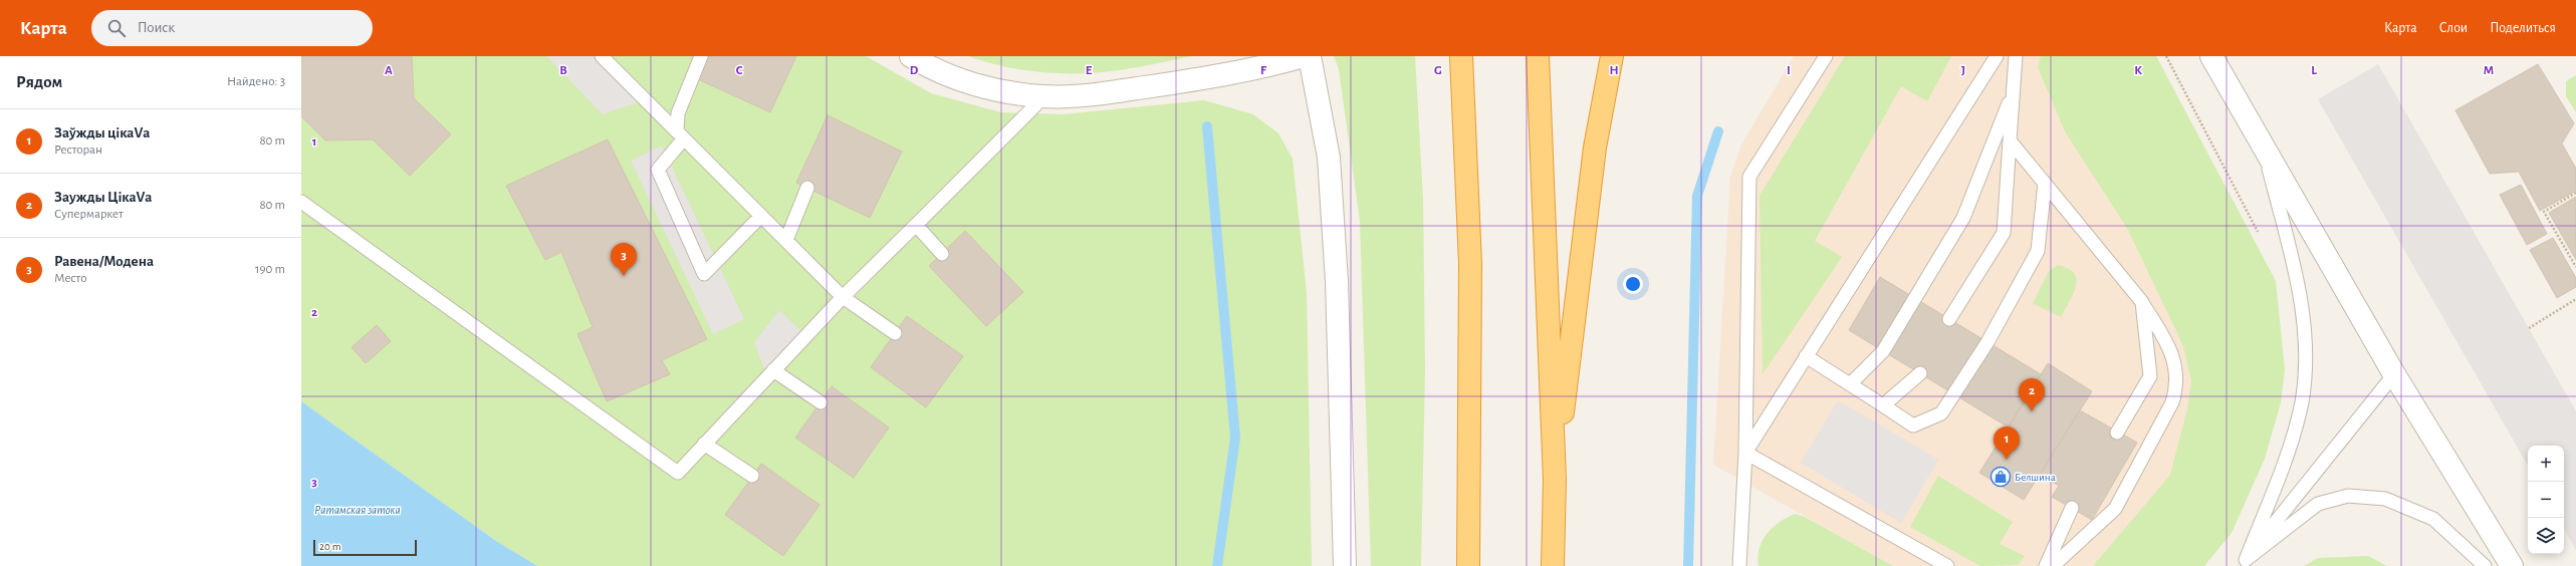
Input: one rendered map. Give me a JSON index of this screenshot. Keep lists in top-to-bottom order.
{
  "water": ["Ратамская затока"],
  "places": {
    "shop": ["Белшина"]
  },
  "scale_bar": "20 m",
  "page": {
    "header": "Карта",
    "search": "Поиск",
    "nav": ["Карта", "Слои", "Поделиться"],
    "heading": ["Рядом", "Найдено: 3"],
    "list": [
      {
        "mark": "1",
        "name": "Заўжды цікаVа",
        "note": "Ресторан",
        "value": "80 m"
      },
      {
        "mark": "2",
        "name": "Заужды ЦікаVа",
        "note": "Супермаркет",
        "value": "80 m"
      },
      {
        "mark": "3",
        "name": "Равена/Модена",
        "note": "Место",
        "value": "190 m"
      }
    ],
    "pins": ["3", "2", "1"],
    "map_buttons": ["+", "−"],
    "scale": "20 m"
  },
  "grid": {
    "columns": [
      "A",
      "B",
      "C",
      "D",
      "E",
      "F",
      "G",
      "H",
      "I",
      "J",
      "K",
      "L",
      "M"
    ],
    "rows": ["1", "2", "3"]
  }
}
